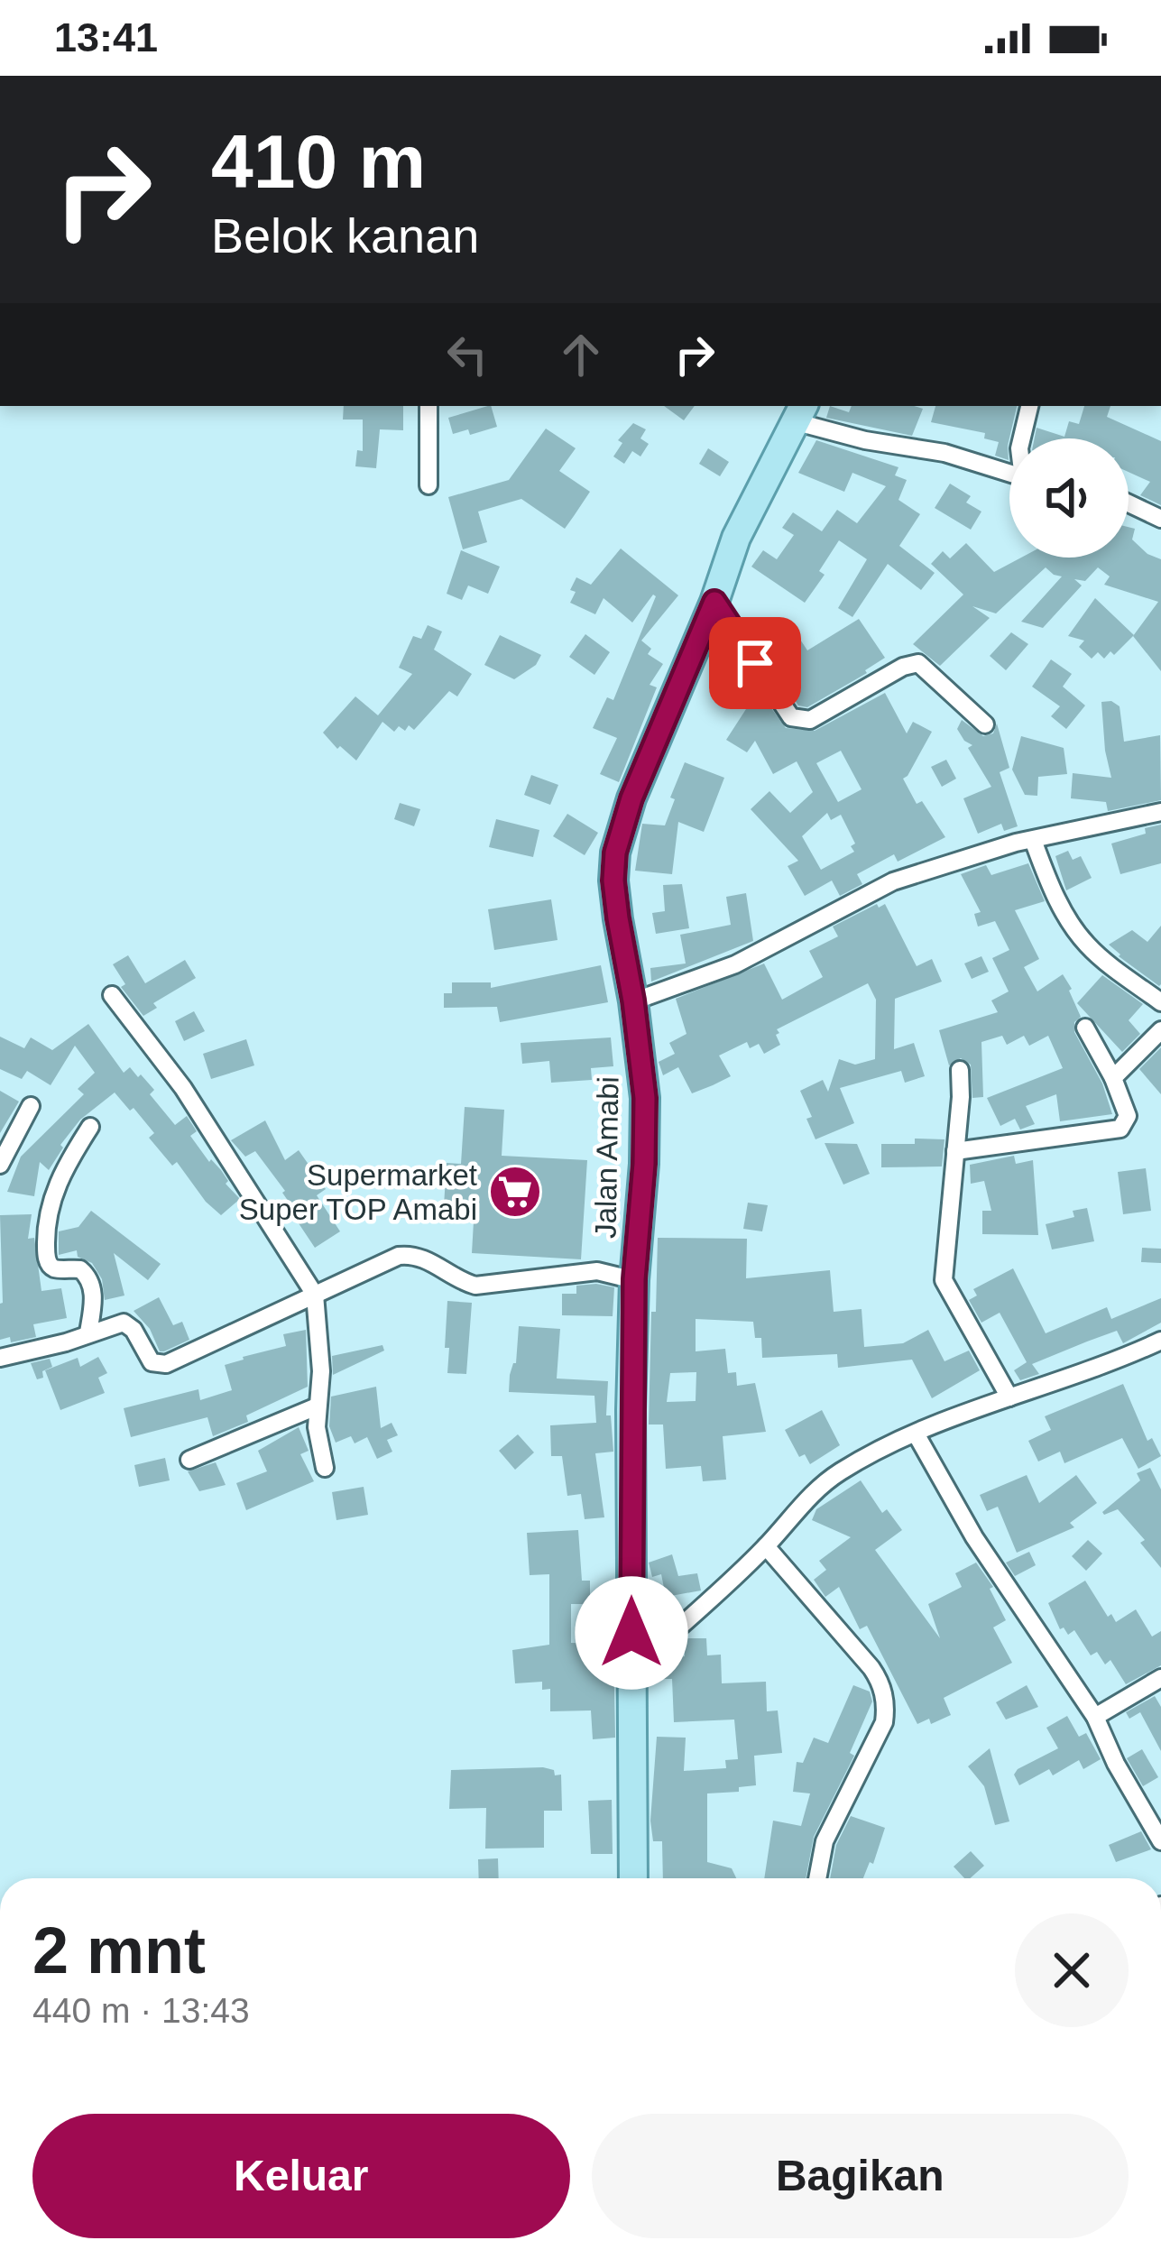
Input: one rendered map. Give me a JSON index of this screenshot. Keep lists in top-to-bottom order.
{
  "streets": {
    "main road": ["Jalan Amabi"]
  },
  "places": {
    "supermarket": ["Supermarket Super TOP Amabi"]
  },
  "page": {
    "status": "13:41",
    "turn": ["410 m", "Belok kanan"],
    "heading": ["2 mnt", "440 m · 13:43"],
    "buttons": ["Keluar", "Bagikan"]
  }
}
